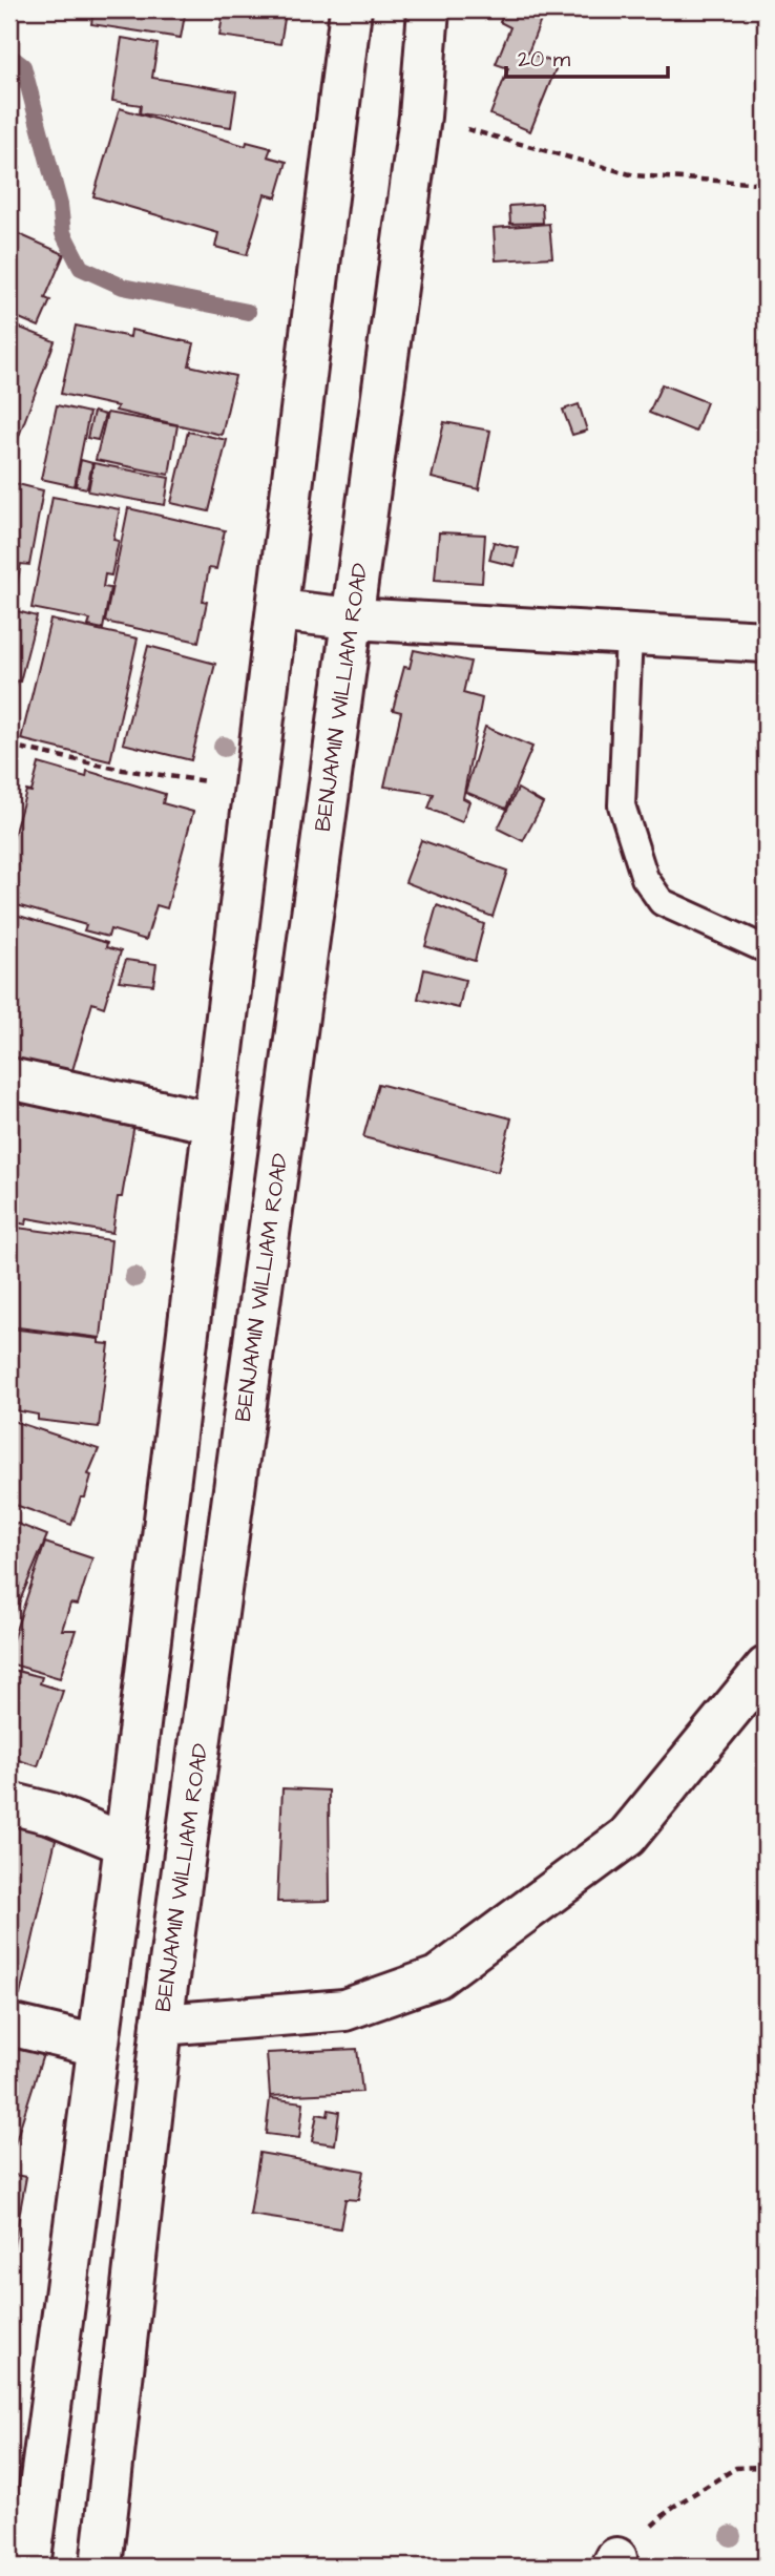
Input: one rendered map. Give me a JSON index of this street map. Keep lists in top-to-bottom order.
{
  "streets": {
    "main road": ["BENJAMIN WILLIAM ROAD"]
  },
  "scale_bar": "20 m"
}
